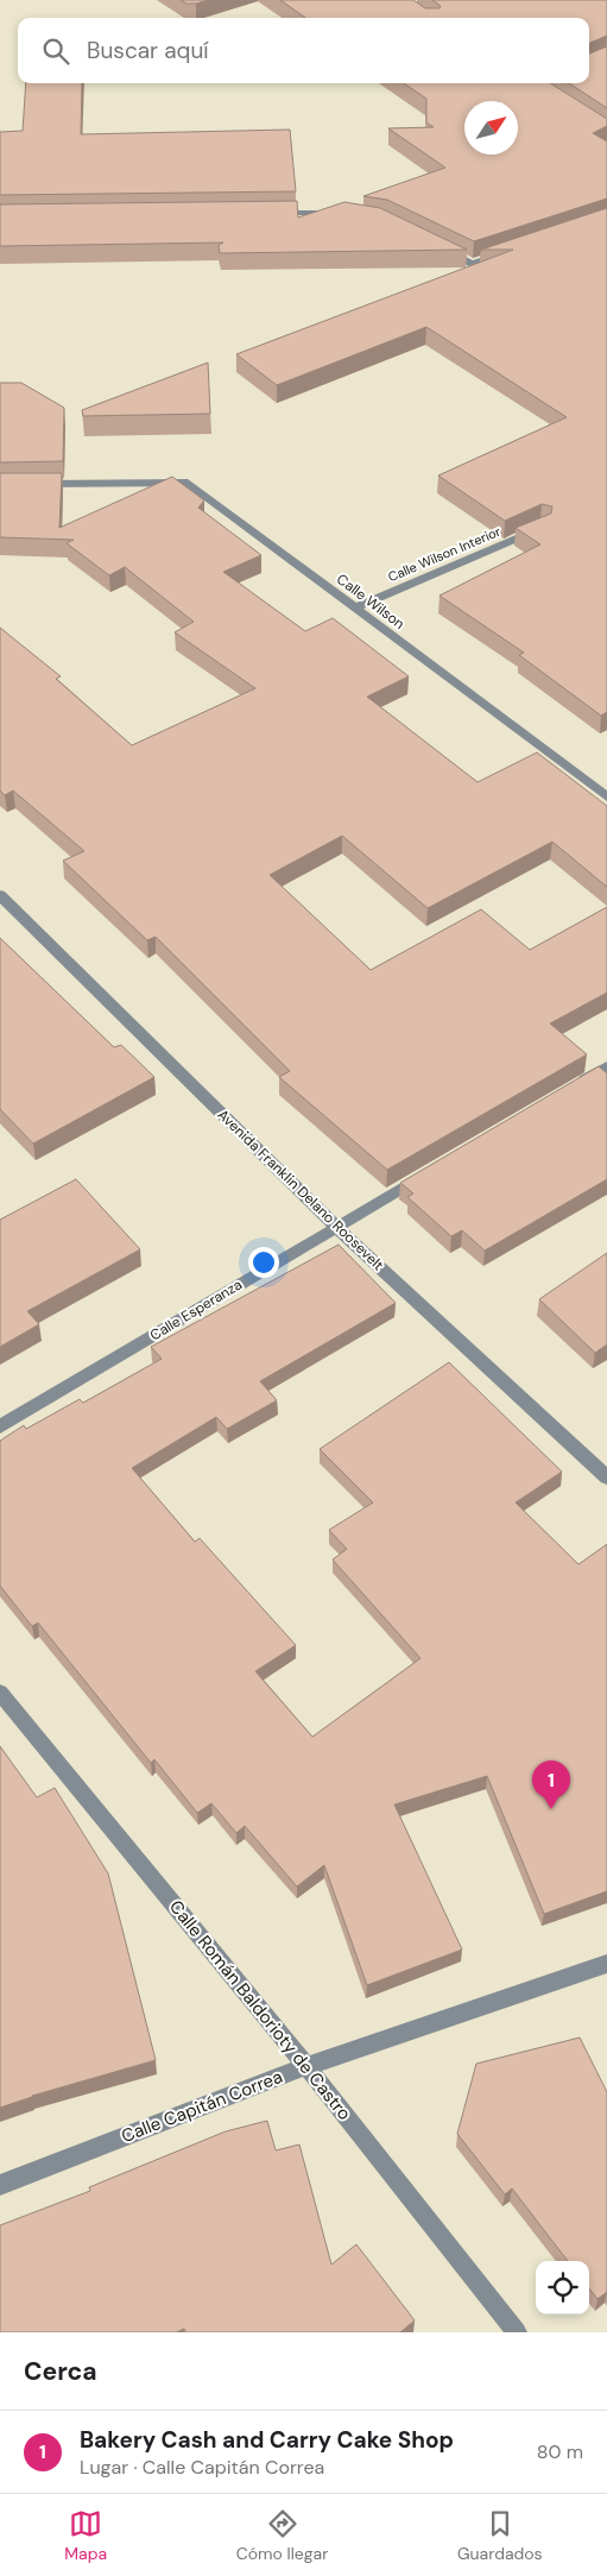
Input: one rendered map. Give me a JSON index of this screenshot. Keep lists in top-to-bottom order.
{
  "streets": {
    "street": [
      "Calle Wilson Interior",
      "Calle Wilson",
      "Avenida Franklin Delano Roosevelt",
      "Calle Esperanza",
      "Calle Román Baldorioty de Castro",
      "Calle Capitán Correa"
    ]
  },
  "crossings": [
    ["Calle Wilson Interior", "Calle Wilson"],
    ["Avenida Franklin Delano Roosevelt", "Calle Esperanza"],
    ["Calle Román Baldorioty de Castro", "Calle Capitán Correa"]
  ],
  "north": "top right",
  "page": {
    "search": "Buscar aquí",
    "pins": "1",
    "heading": "Cerca",
    "list": [
      {
        "mark": "1",
        "name": "Bakery Cash and Carry Cake Shop",
        "note": "Lugar · Calle Capitán Correa",
        "value": "80 m"
      }
    ],
    "nav": ["Mapa", "Cómo llegar", "Guardados"]
  }
}
